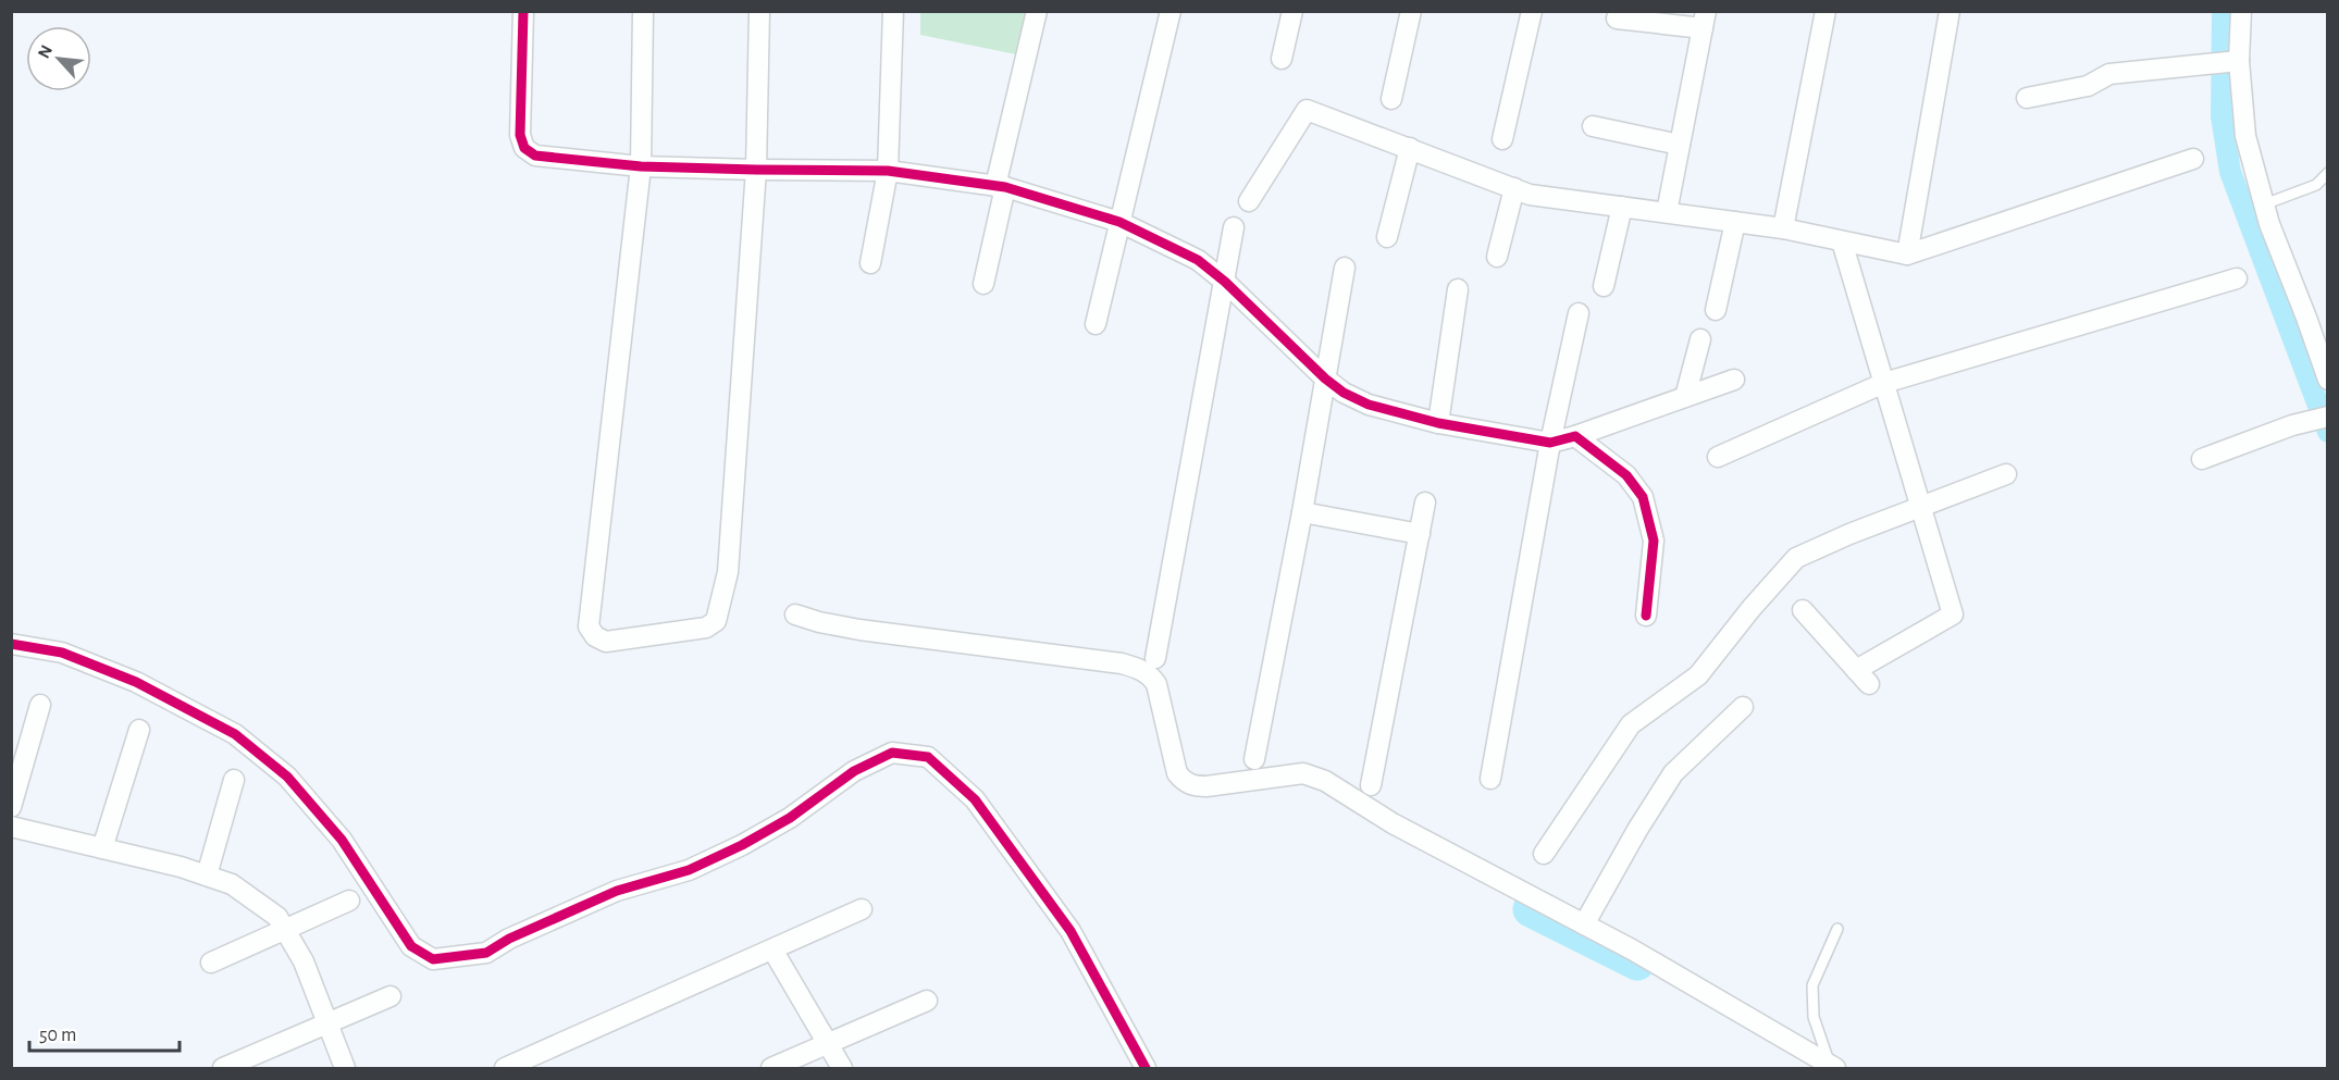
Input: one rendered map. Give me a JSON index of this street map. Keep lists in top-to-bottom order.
{
  "scale_bar": "50 m",
  "north": "top left"
}
